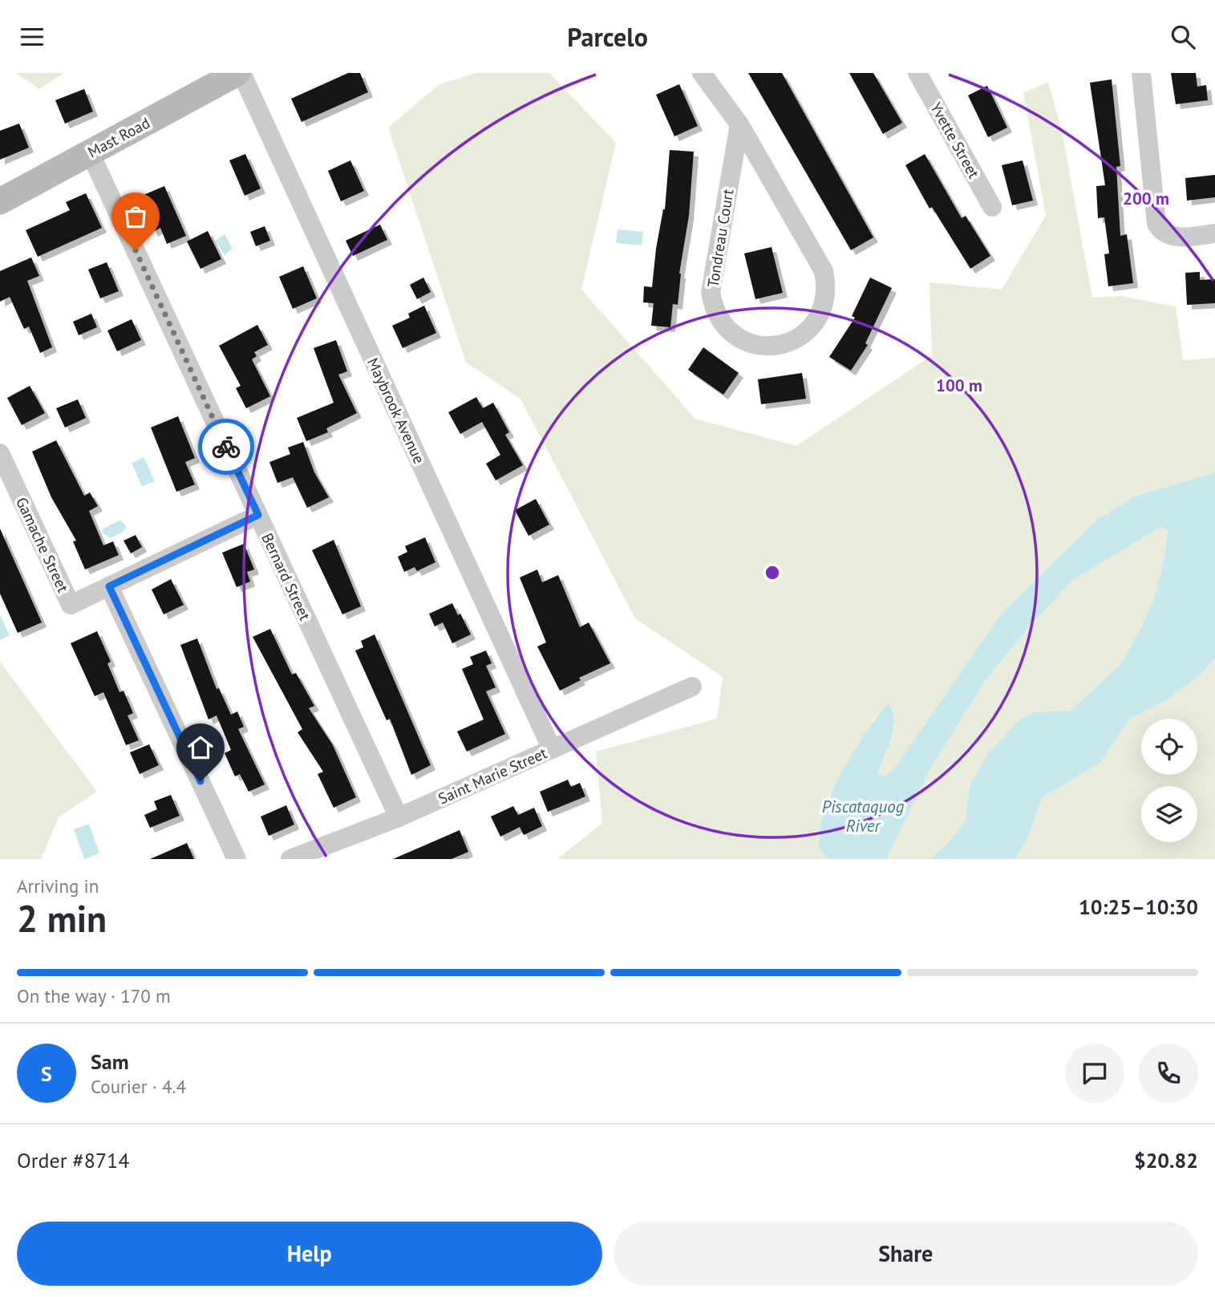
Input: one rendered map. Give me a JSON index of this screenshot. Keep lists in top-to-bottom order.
{
  "streets": {
    "main road": ["Mast Road"],
    "street": [
      "Yvette Street",
      "Tondreau Court",
      "Maybrook Avenue",
      "Gamache Street",
      "Bernard Street",
      "Saint Marie Street"
    ]
  },
  "crossings": [
    ["Mast Road", "Maybrook Avenue"],
    ["Mast Road", "Bernard Street"],
    ["Maybrook Avenue", "Saint Marie Street"],
    ["Bernard Street", "Saint Marie Street"]
  ],
  "water": ["Piscataquog River"],
  "page": {
    "header": "Parcelo",
    "heading": ["2 min", "Arriving in", "10:25–10:30"],
    "panel": [
      "Sam",
      "Courier · 4.4",
      "Order #8714",
      "$20.82"
    ],
    "bar": "On the way · 170 m",
    "round": "S",
    "buttons": ["Help", "Share"]
  },
  "rings": ["200 m", "100 m"]
}
